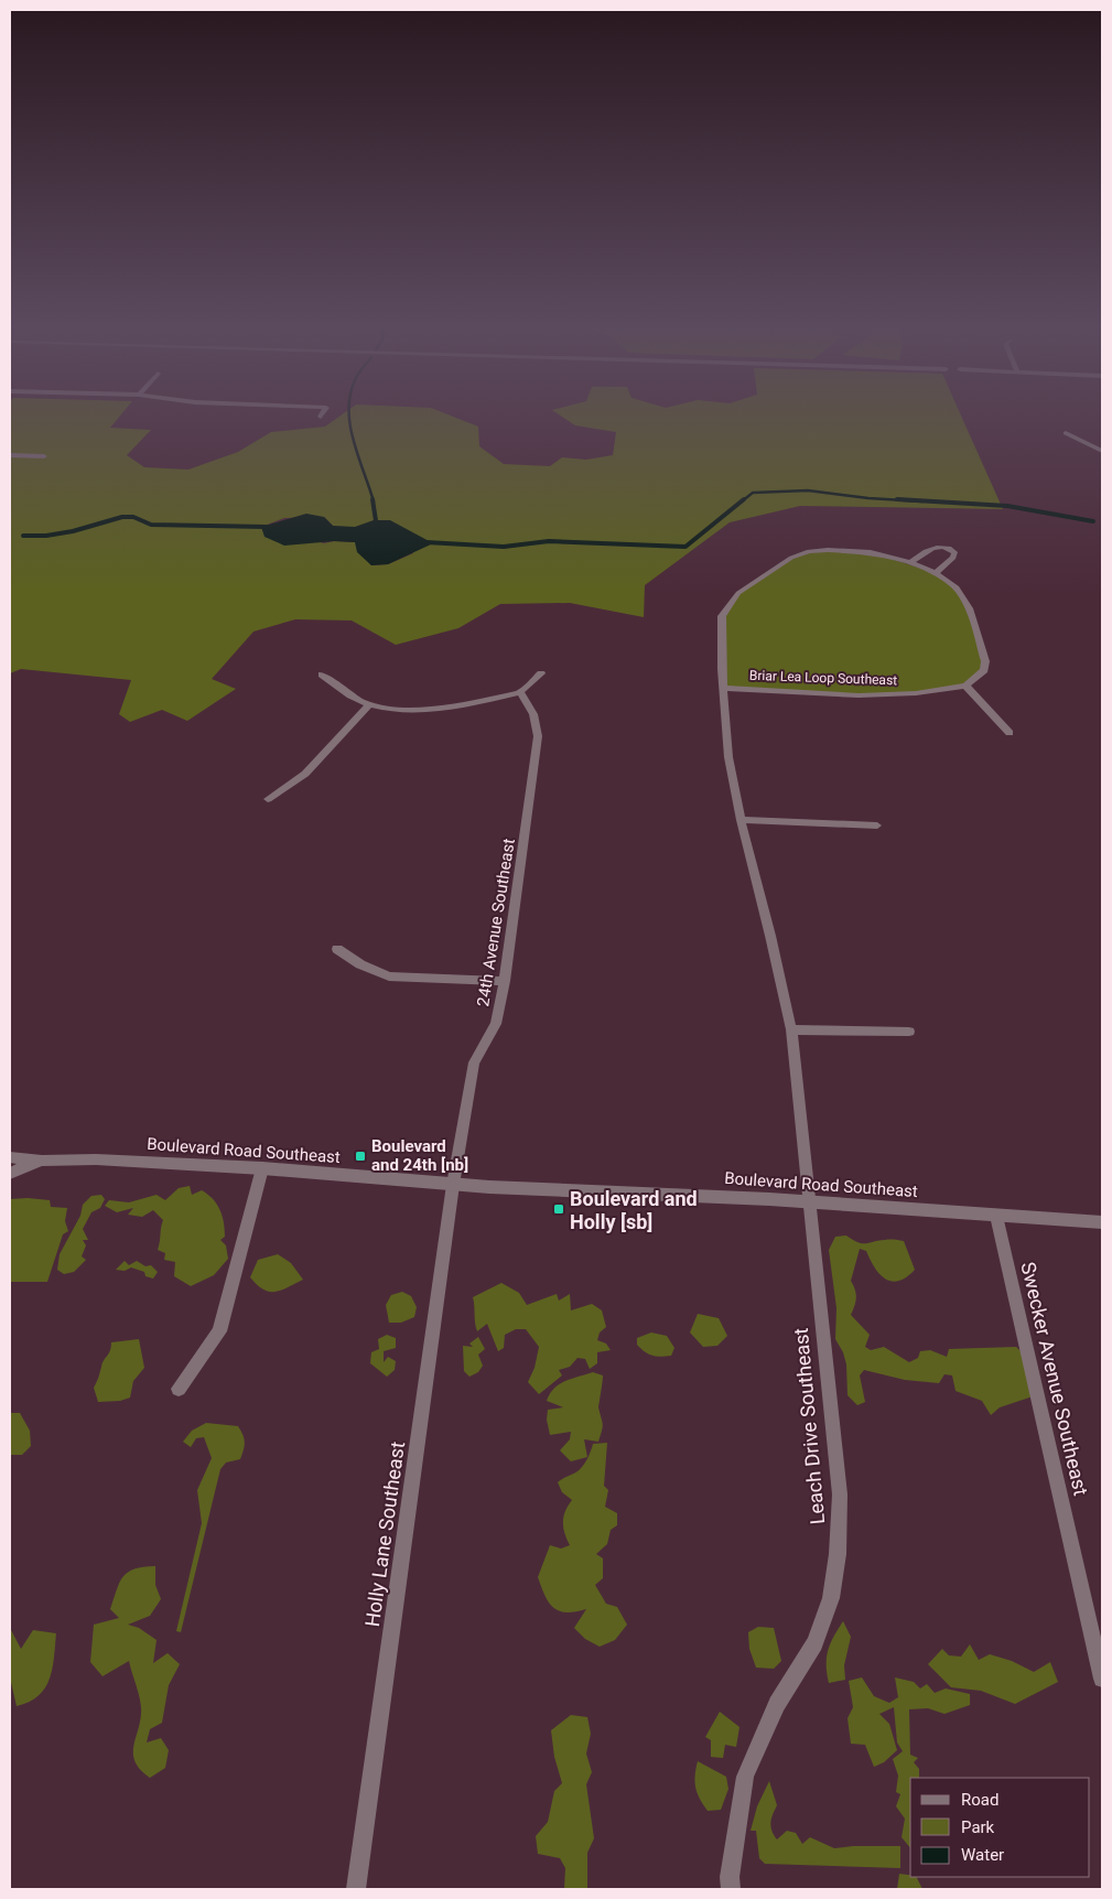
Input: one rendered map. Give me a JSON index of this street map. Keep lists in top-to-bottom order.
{
  "streets": {
    "street": [
      "Briar Lea Loop Southeast",
      "24th Avenue Southeast",
      "Boulevard Road Southeast",
      "Swecker Avenue Southeast",
      "Leach Drive Southeast",
      "Holly Lane Southeast"
    ]
  },
  "crossings": [
    ["24th Avenue Southeast", "Boulevard Road Southeast"],
    ["24th Avenue Southeast", "Holly Lane Southeast"],
    ["Boulevard Road Southeast", "Swecker Avenue Southeast"],
    ["Boulevard Road Southeast", "Leach Drive Southeast"],
    ["Boulevard Road Southeast", "Holly Lane Southeast"]
  ],
  "places": {
    "transit": ["Boulevard and 24th [nb]", "Boulevard and Holly [sb]"]
  },
  "legend": ["Road", "Park", "Water"]
}
